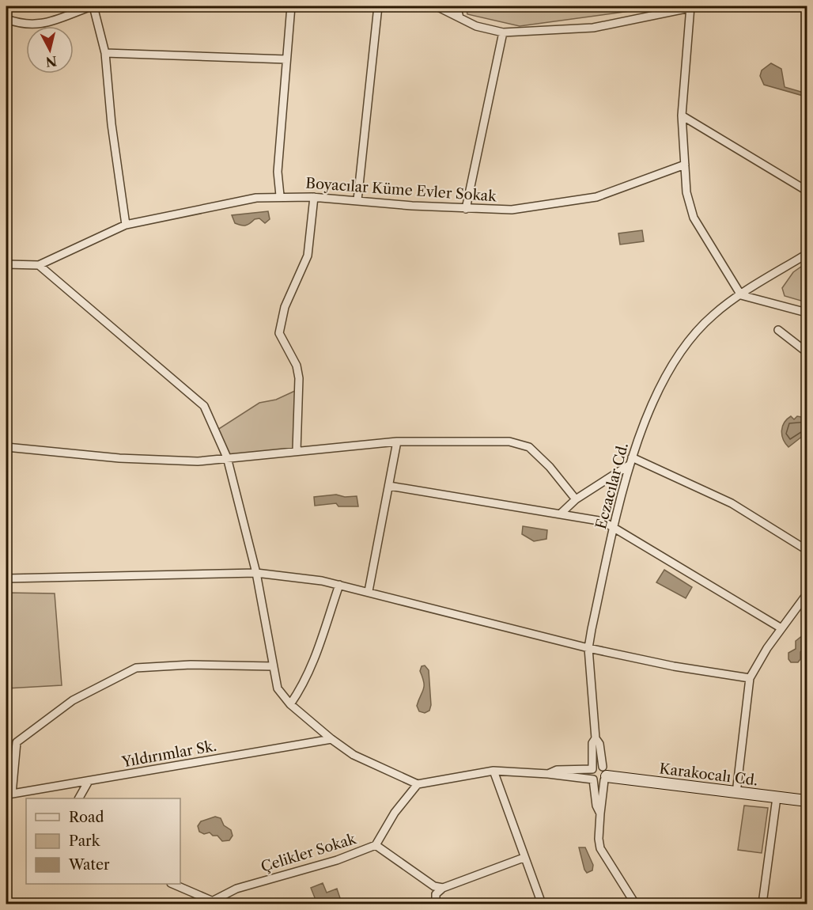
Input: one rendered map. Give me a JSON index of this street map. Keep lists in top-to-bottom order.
{
  "streets": {
    "street": [
      "Boyacılar Küme Evler Sokak",
      "Eczacılar Cd.",
      "Yıldırımlar Sk.",
      "Karakocalı Cd.",
      "Çelikler Sokak"
    ]
  },
  "legend": ["Road", "Park", "Water"],
  "north": "bottom"
}
